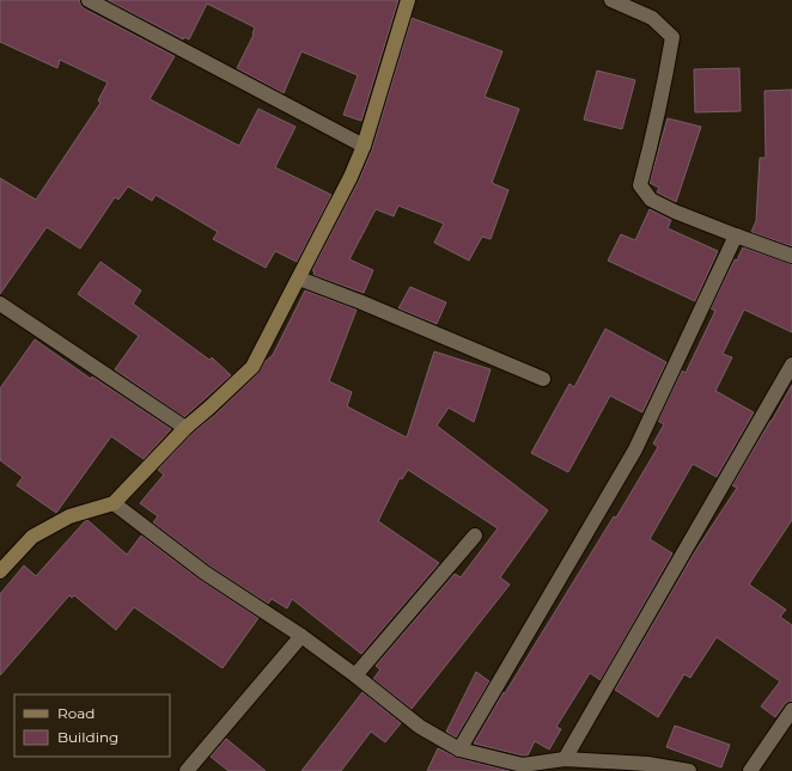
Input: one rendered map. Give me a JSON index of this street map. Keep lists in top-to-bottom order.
{
  "legend": ["Road", "Building"]
}
